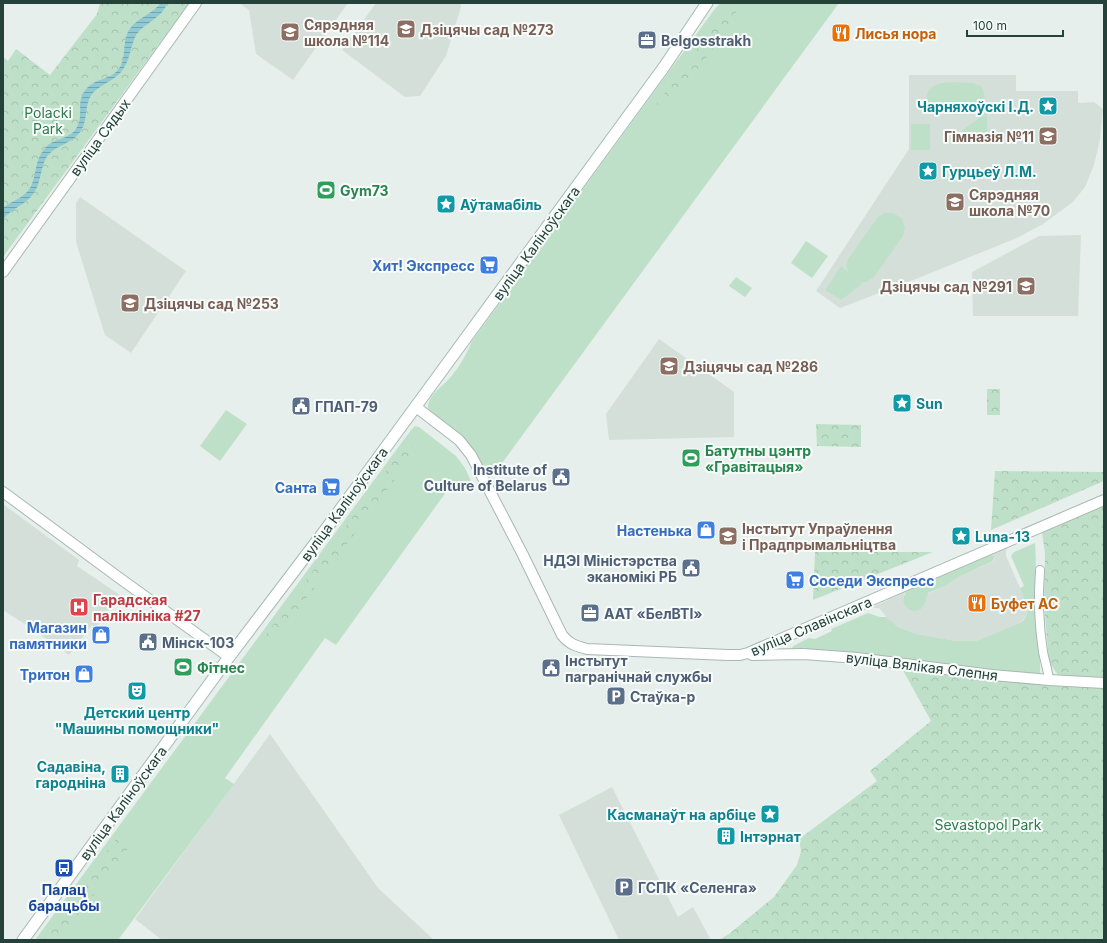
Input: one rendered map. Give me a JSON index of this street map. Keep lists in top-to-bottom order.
{
  "streets": {
    "main road": ["вуліца Каліноўскага"],
    "street": ["вуліца Сядых", "вуліца Славінскага", "вуліца Вялікая Слепня"]
  },
  "crossings": [
    ["вуліца Каліноўскага", "вуліца Славінскага"],
    ["вуліца Славінскага", "вуліца Вялікая Слепня"]
  ],
  "parks": ["Polacki Park", "Sevastopol Park"],
  "places": {
    "school or university": [
      "Дзіцячы сад №273",
      "Сярэдняя школа №114",
      "Гімназія №11",
      "Сярэдняя школа №70",
      "Дзіцячы сад №291",
      "Дзіцячы сад №253",
      "Дзіцячы сад №286",
      "Інстытут Упраўлення і Прадпрымальніцтва"
    ],
    "restaurant": ["Лисья нора", "Буфет АС"],
    "office": ["Belgosstrakh", "ААТ «БелВТІ»"],
    "place": [
      "Чарняхоўскі І.Д.",
      "Гурцьеў Л.М.",
      "Аўтамабіль",
      "Sun",
      "Luna-13",
      "Касманаўт на арбіце"
    ],
    "sports": ["Gym73", "Батутны цэнтр «Гравітацыя»", "Фітнес"],
    "supermarket": ["Хит! Экспресс", "Санта", "Соседи Экспресс"],
    "public building": [
      "ГПАП-79",
      "Institute of Culture of Belarus",
      "НДЭІ Міністэрства эканомікі РБ",
      "Мінск-103",
      "Інстытут пагранічнай службы"
    ],
    "shop": ["Настенька", "Магазин памятники", "Тритон"],
    "hospital": ["Гарадская паліклініка #27"],
    "theatre": ["Детский центр \"Машины помощники\""],
    "parking": ["Стаўка-р", "ГСПК «Селенга»"],
    "building": ["Садавіна, гародніна", "Інтэрнат"],
    "bus stop": ["Палац барацьбы"]
  },
  "scale_bar": "100 m"
}
